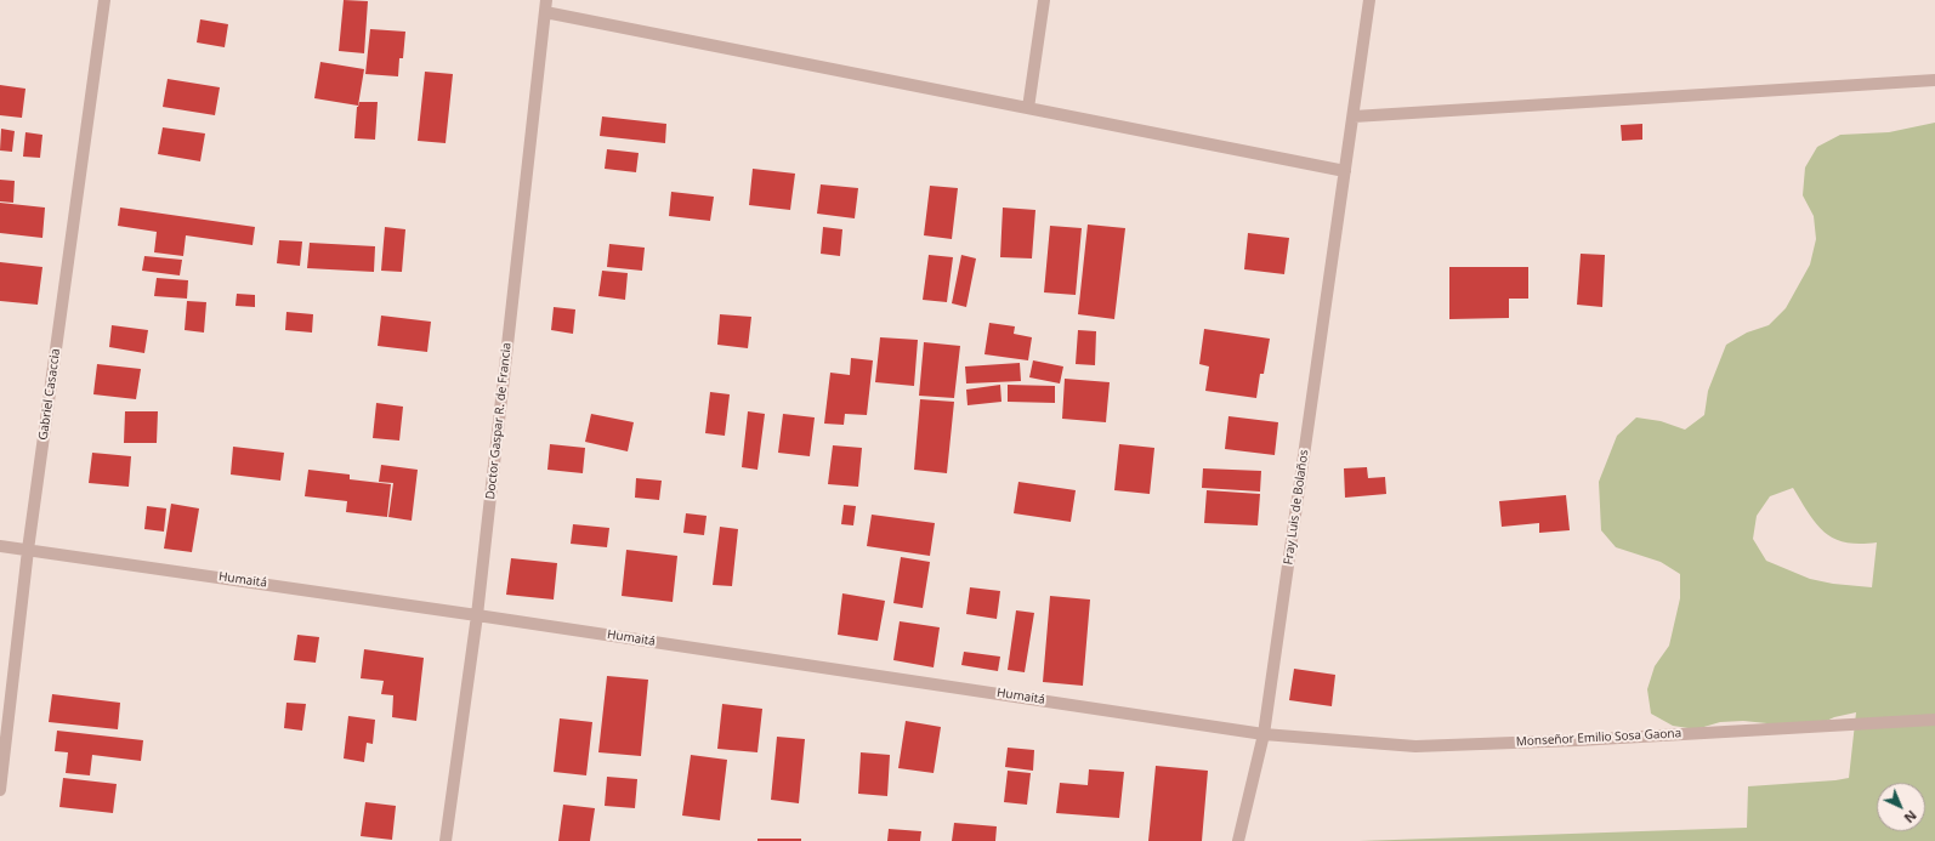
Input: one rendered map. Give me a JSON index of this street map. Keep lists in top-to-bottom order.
{
  "streets": {
    "street": [
      "Gabriel Casaccia",
      "Doctor Gaspar R. de Francia",
      "Fray Luis de Bolaños",
      "Humaitá",
      "Monseñor Emilio Sosa Gaona"
    ]
  },
  "crossings": [
    ["Gabriel Casaccia", "Humaitá"],
    ["Doctor Gaspar R. de Francia", "Humaitá"],
    ["Fray Luis de Bolaños", "Humaitá"],
    ["Fray Luis de Bolaños", "Monseñor Emilio Sosa Gaona"],
    ["Humaitá", "Monseñor Emilio Sosa Gaona"]
  ],
  "north": "bottom right"
}
